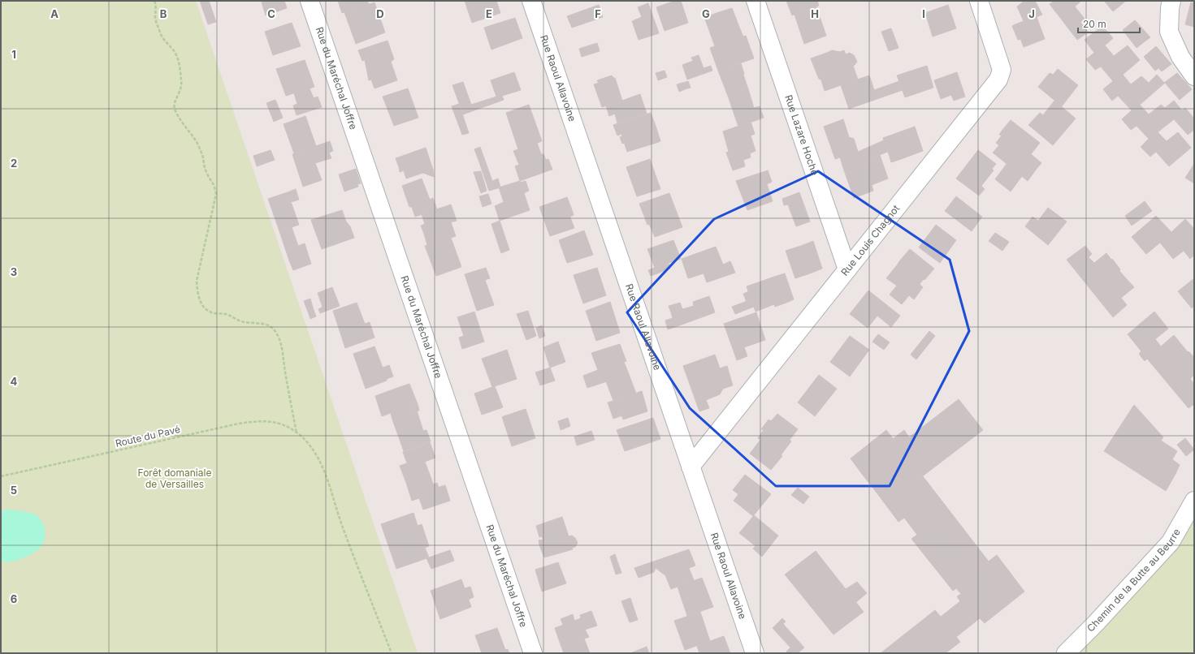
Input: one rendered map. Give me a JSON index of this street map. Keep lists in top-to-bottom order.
{
  "streets": {
    "street": [
      "Rue du Maréchal Joffre",
      "Rue Raoul Allavoine",
      "Rue Lazare Hoche",
      "Rue Louis Chagnot",
      "Chemin de la Butte au Beurre"
    ],
    "path": ["Route du Pavé"]
  },
  "crossings": [
    ["Rue Raoul Allavoine", "Rue Louis Chagnot"],
    ["Rue Lazare Hoche", "Rue Louis Chagnot"]
  ],
  "parks": ["Forêt domaniale de Versailles"],
  "scale_bar": "20 m",
  "grid": {
    "columns": [
      "A",
      "B",
      "C",
      "D",
      "E",
      "F",
      "G",
      "H",
      "I",
      "J"
    ],
    "rows": [
      "1",
      "2",
      "3",
      "4",
      "5",
      "6"
    ]
  }
}
